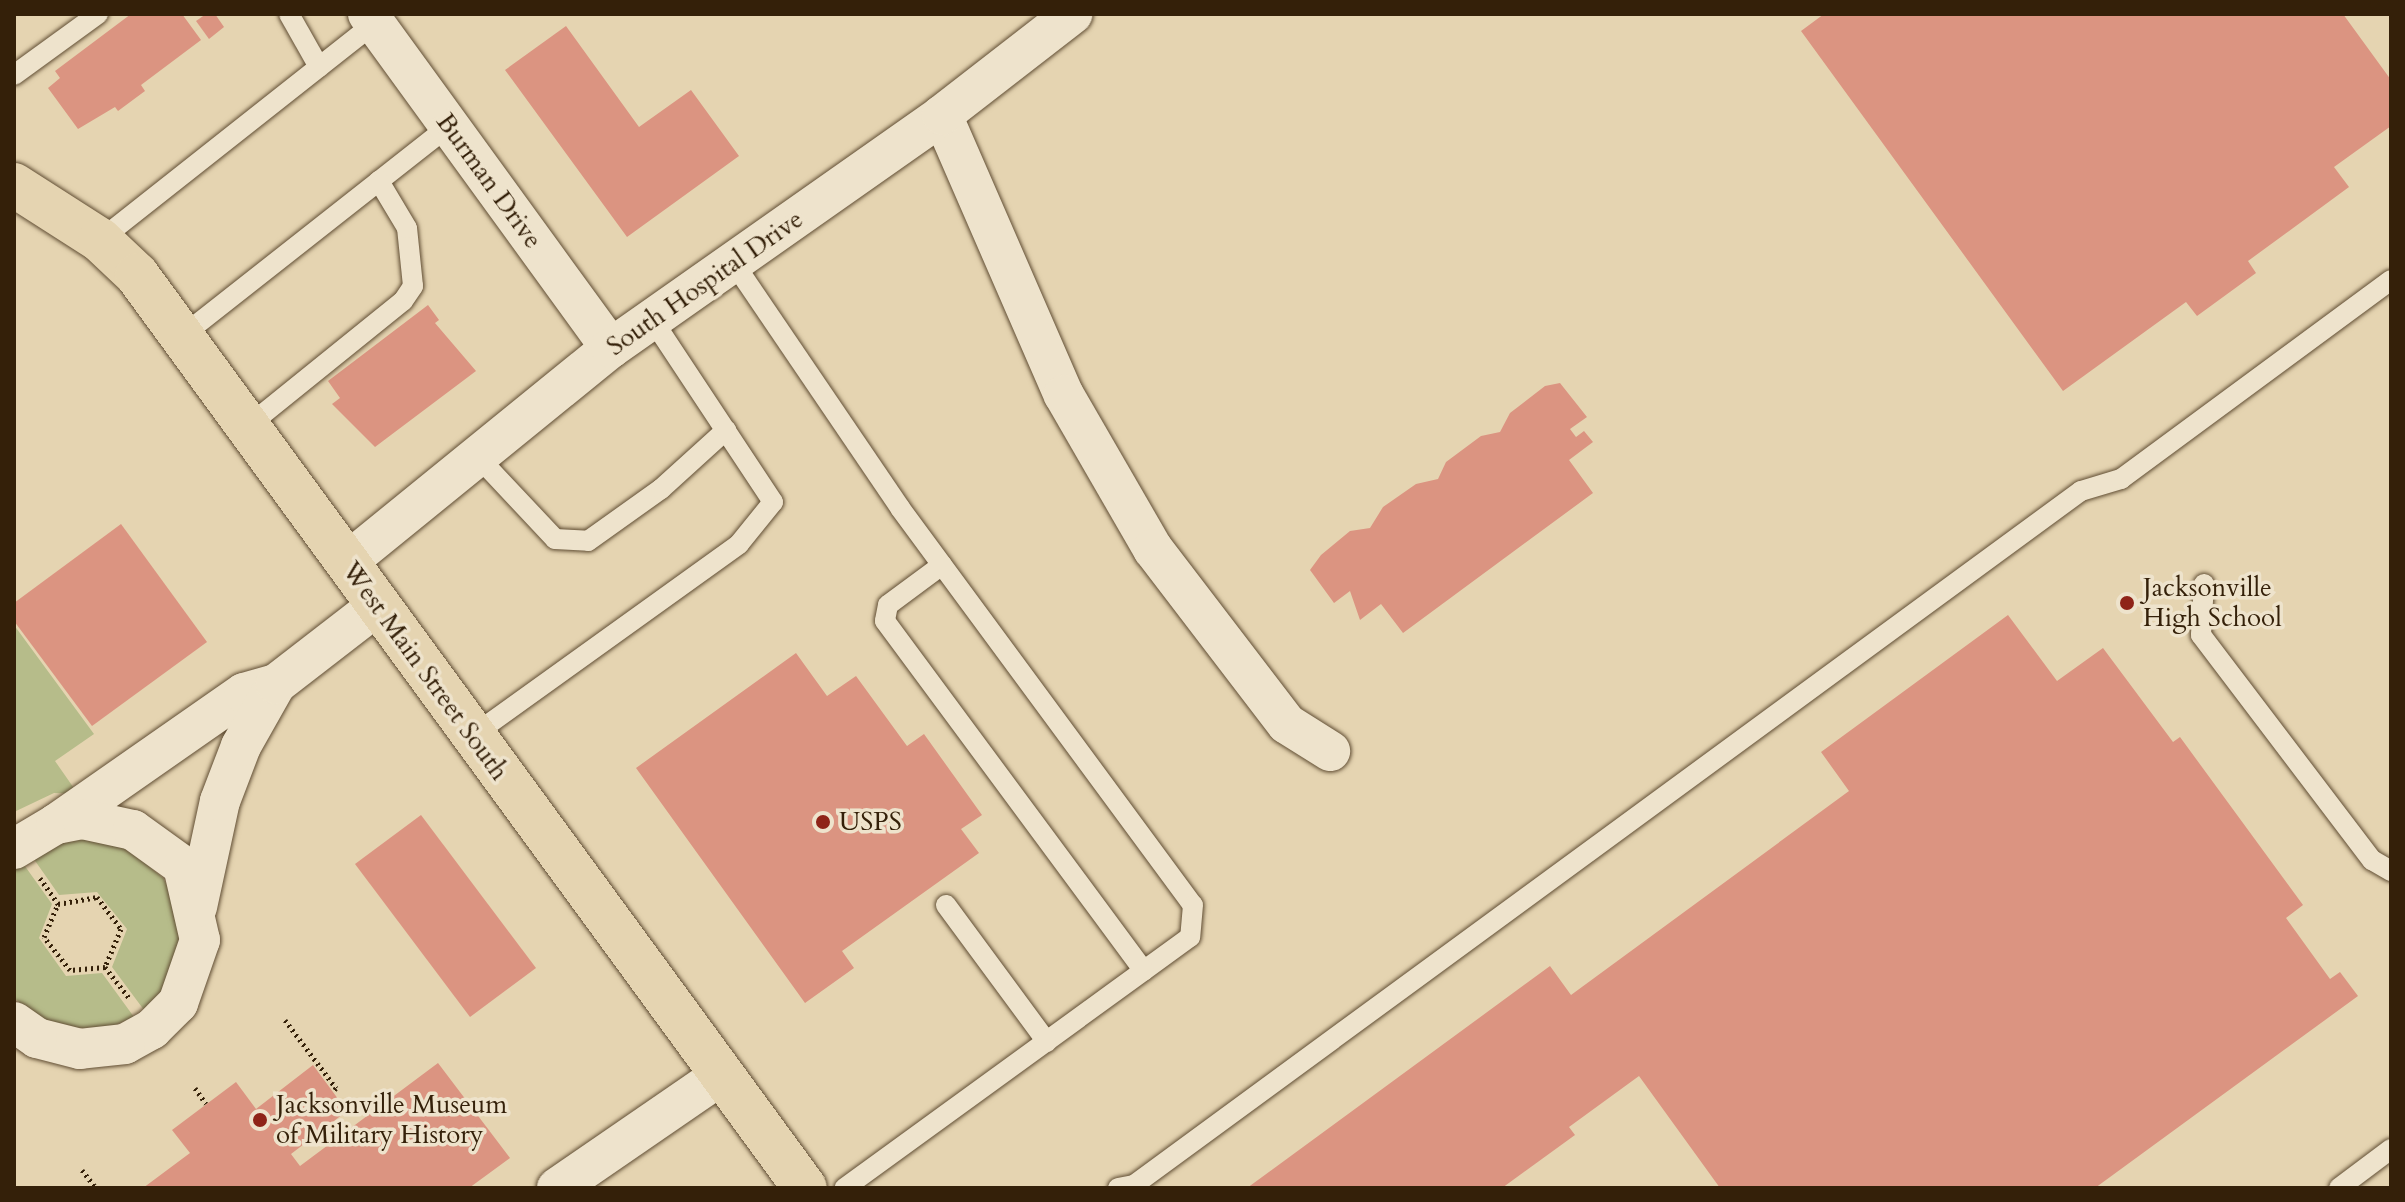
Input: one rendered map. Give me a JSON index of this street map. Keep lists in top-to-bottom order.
{
  "streets": {
    "main road": ["West Main Street South"],
    "street": ["Burman Drive", "South Hospital Drive"]
  },
  "crossings": [
    ["Burman Drive", "South Hospital Drive"],
    ["South Hospital Drive", "West Main Street South"]
  ],
  "places": ["Jacksonville High School", "USPS", "Jacksonville Museum of Military History"]
}
